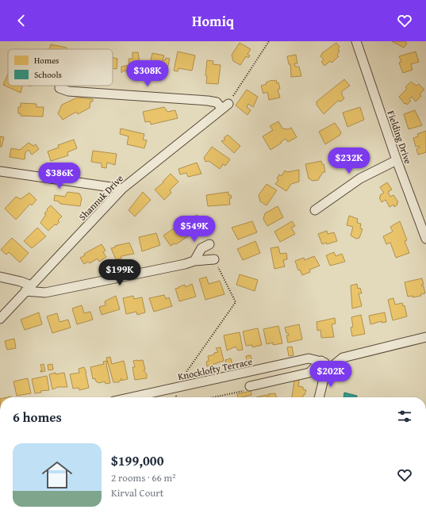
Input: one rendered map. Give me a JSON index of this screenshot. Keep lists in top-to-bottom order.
{
  "streets": {
    "street": ["Fielding Drive", "Shannuk Drive", "Knocklofty Terrace"]
  },
  "legend": ["Homes", "Schools"],
  "page": {
    "header": "Homiq",
    "price": [
      "$308K",
      "$232K",
      "$386K",
      "$549K",
      "$199K",
      "$202K"
    ],
    "heading": "6 homes",
    "list": [
      {
        "name": "$199,000",
        "note": "2 rooms · 66 m² · Kirval Court"
      }
    ]
  }
}
